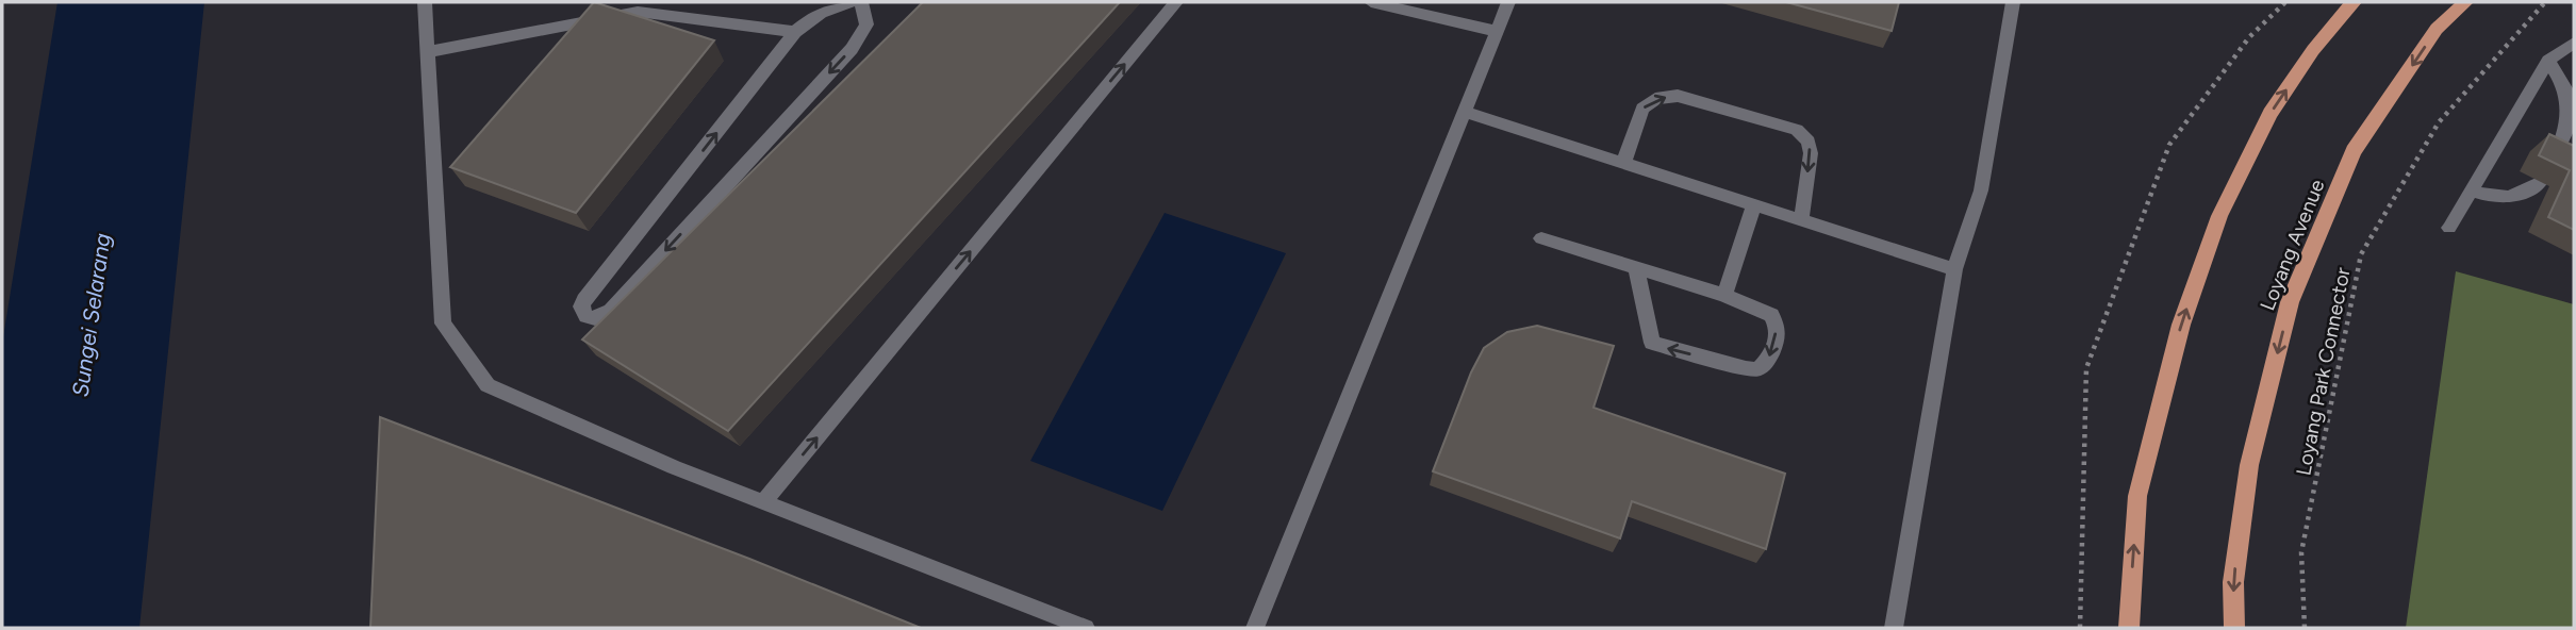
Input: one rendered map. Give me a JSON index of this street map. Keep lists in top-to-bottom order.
{
  "streets": {
    "main road": ["Loyang Avenue"],
    "path": ["Loyang Park Connector"]
  },
  "water": ["Sungei Selarang"]
}
